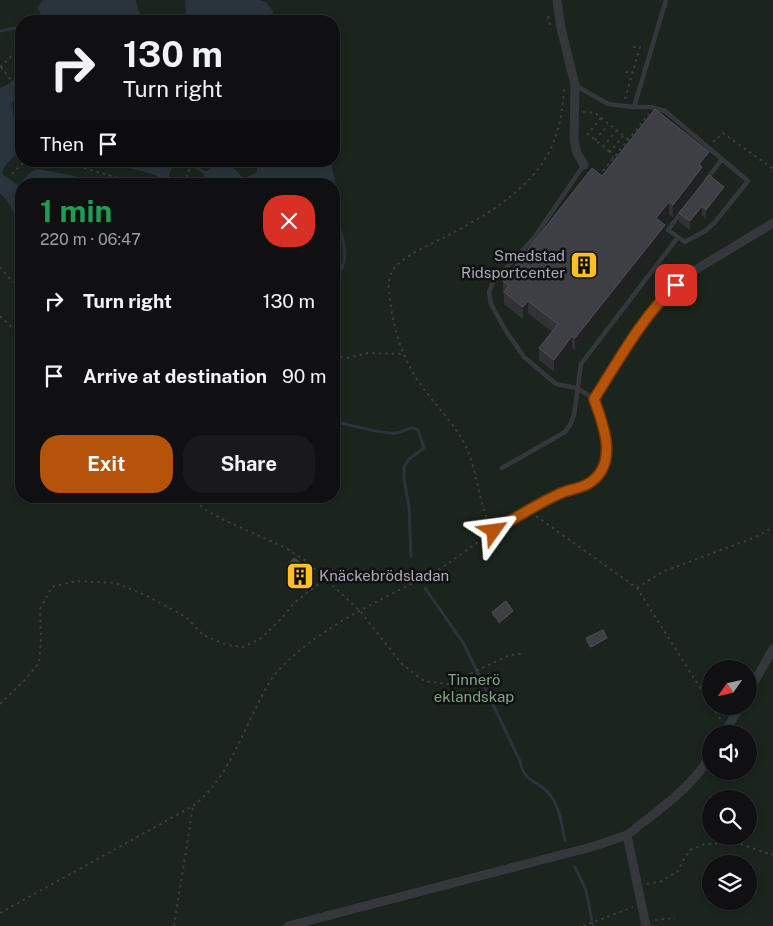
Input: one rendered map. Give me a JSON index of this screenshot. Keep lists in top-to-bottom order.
{
  "parks": ["Tinnerö eklandskap"],
  "places": {
    "building": ["Smedstad Ridsportcenter", "Knäckebrödsladan"]
  },
  "north": "bottom left",
  "page": {
    "turn": ["130 m", "Turn right"],
    "then": "Then",
    "heading": ["1 min", "220 m · 06:47"],
    "list": [
      {
        "name": "Turn right",
        "value": "130 m"
      },
      {
        "name": "Arrive at destination",
        "value": "90 m"
      }
    ],
    "buttons": ["Exit", "Share"]
  }
}
